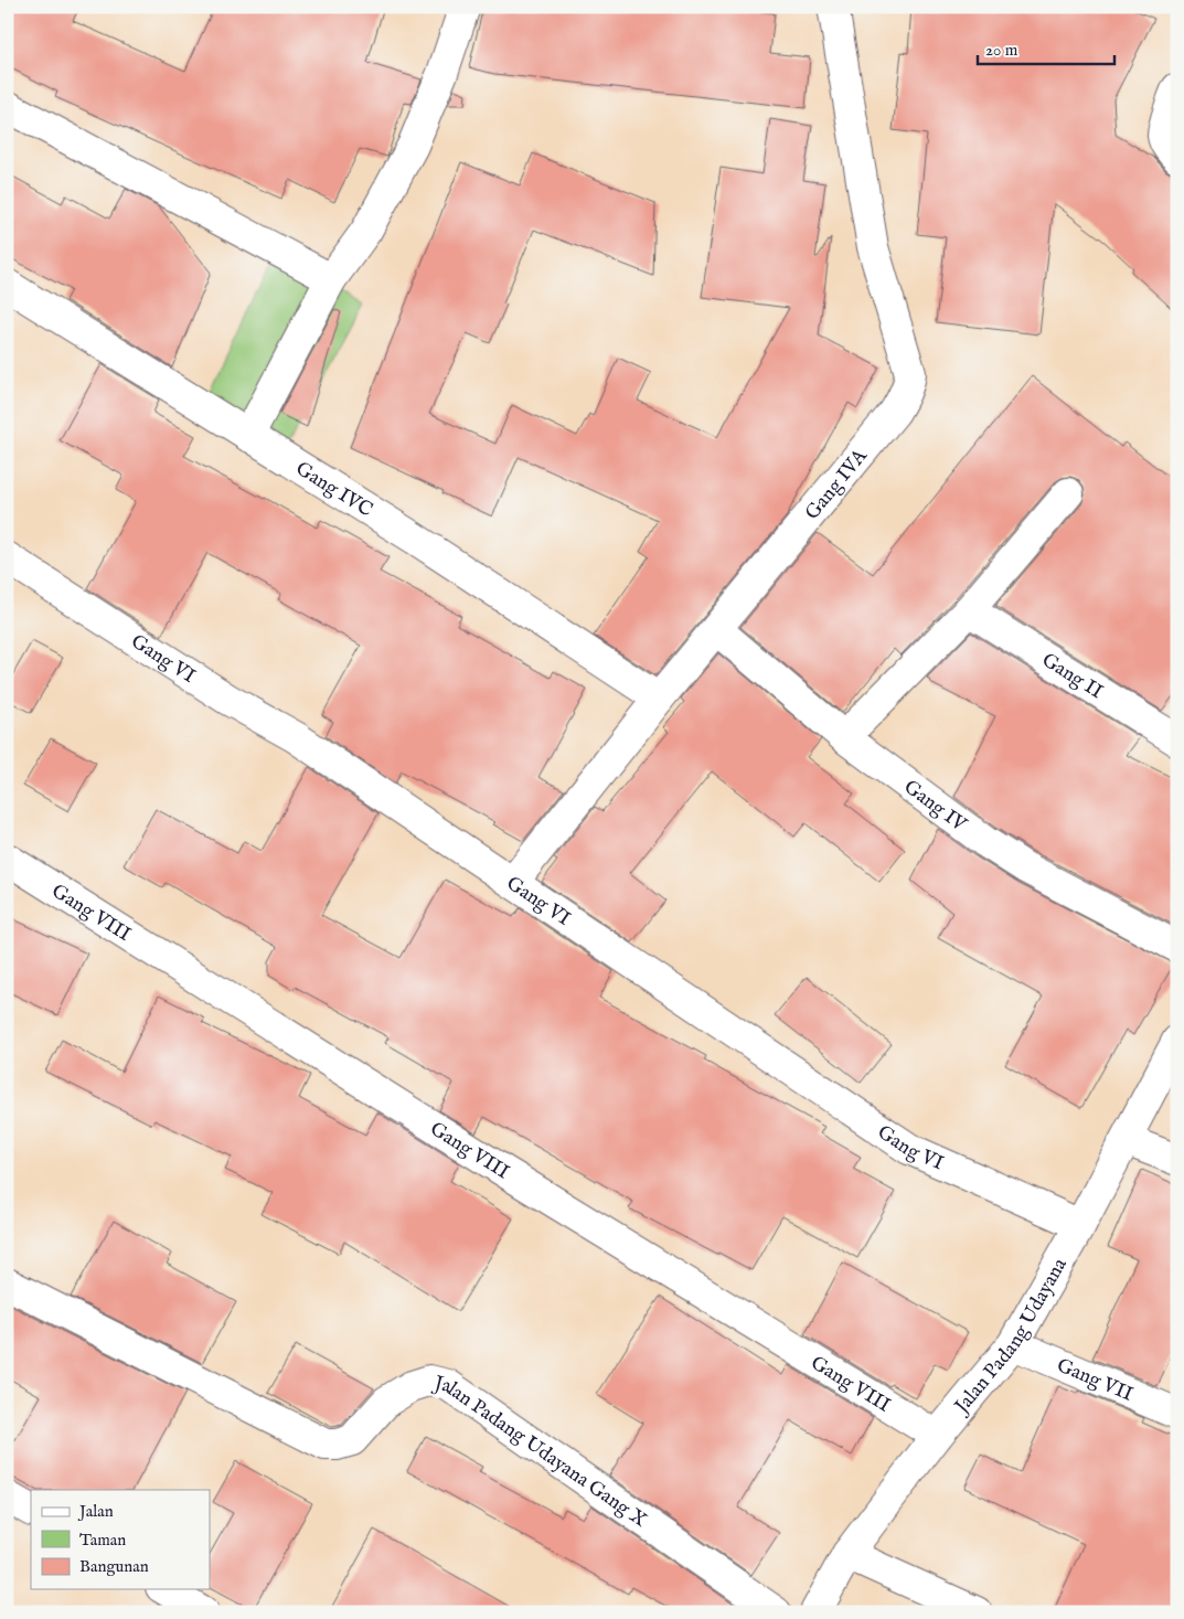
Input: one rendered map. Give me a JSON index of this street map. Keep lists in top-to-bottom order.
{
  "streets": {
    "street": [
      "Gang IVA",
      "Gang IVC",
      "Gang VI",
      "Gang II",
      "Gang IV",
      "Gang VIII",
      "Jalan Padang Udayana",
      "Gang VII",
      "Jalan Padang Udayana Gang X"
    ]
  },
  "crossings": [
    ["Gang IVA", "Gang IVC"],
    ["Gang IVA", "Gang VI"],
    ["Gang IVA", "Gang IV"],
    ["Gang VI", "Jalan Padang Udayana"],
    ["Gang VIII", "Jalan Padang Udayana"],
    ["Jalan Padang Udayana", "Gang VII"]
  ],
  "legend": ["Jalan", "Taman", "Bangunan"],
  "scale_bar": "20 m"
}
